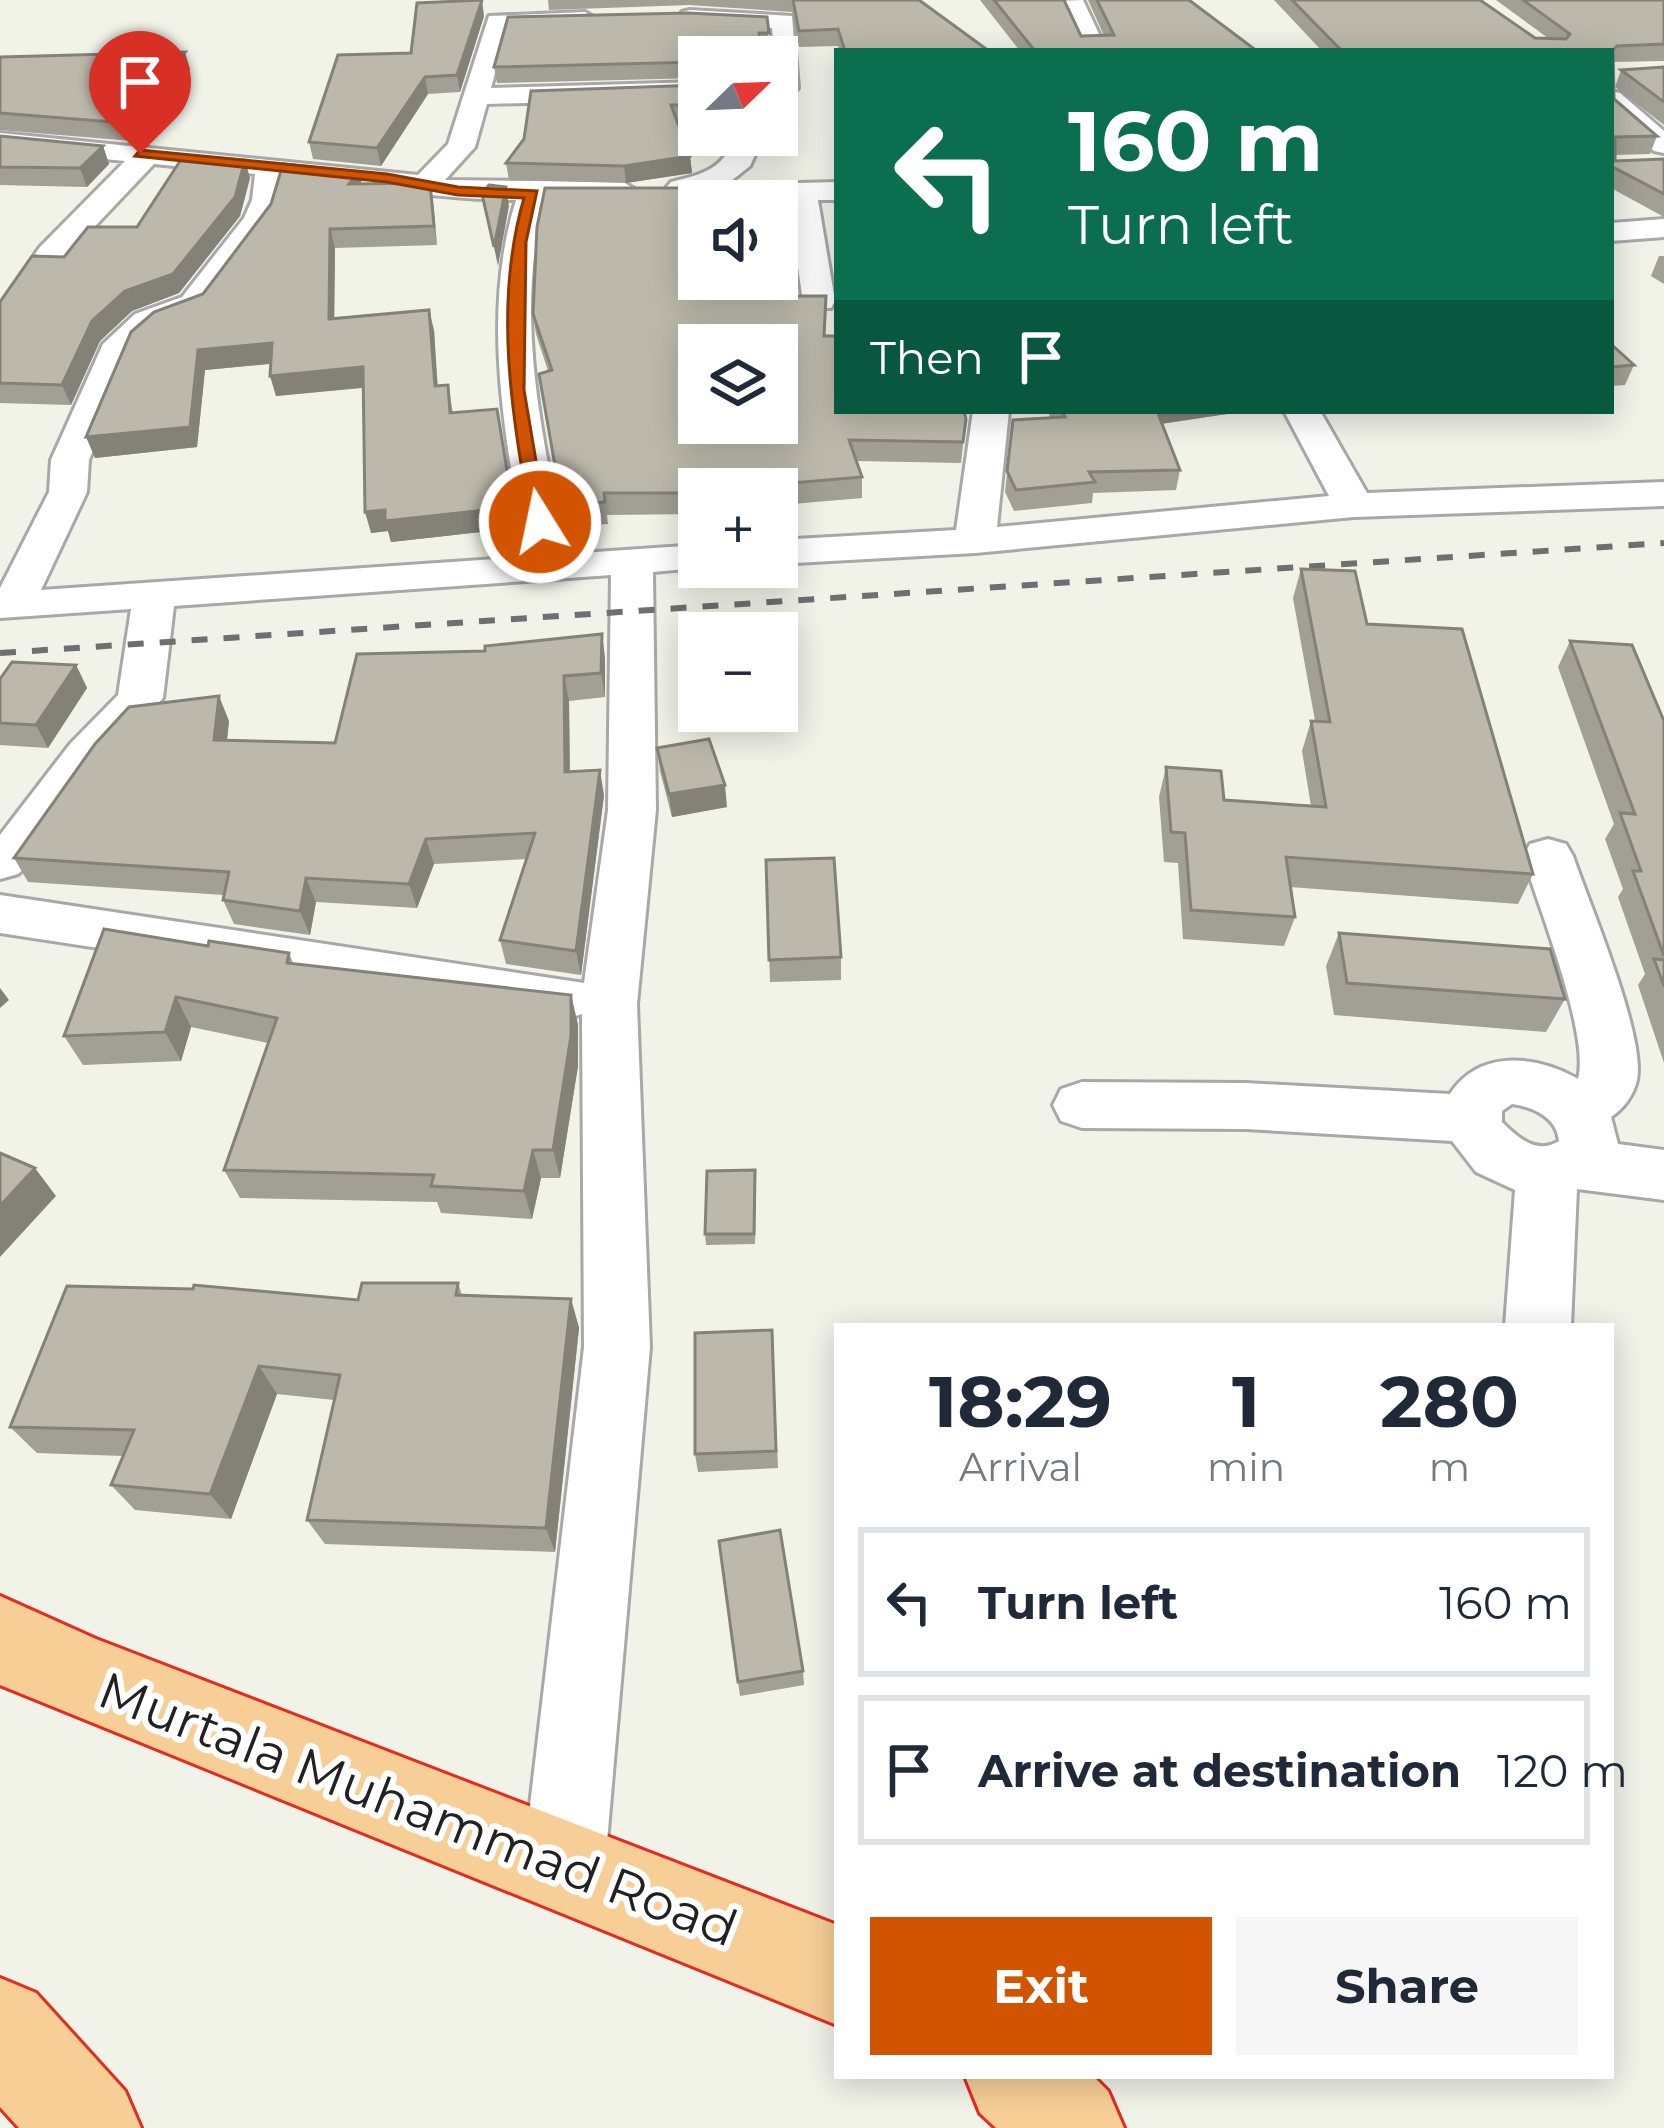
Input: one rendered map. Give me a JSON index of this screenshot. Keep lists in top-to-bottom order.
{
  "streets": {
    "highway": ["Murtala Muhammad Road"]
  },
  "north": "top right",
  "page": {
    "map_buttons": ["+", "−"],
    "turn": ["160 m", "Turn left"],
    "then": "Then",
    "eta": [
      "18:29",
      "Arrival",
      "1",
      "min",
      "280",
      "m"
    ],
    "list": [
      {
        "name": "Turn left",
        "value": "160 m"
      },
      {
        "name": "Arrive at destination",
        "value": "120 m"
      }
    ],
    "buttons": ["Exit", "Share"]
  }
}
